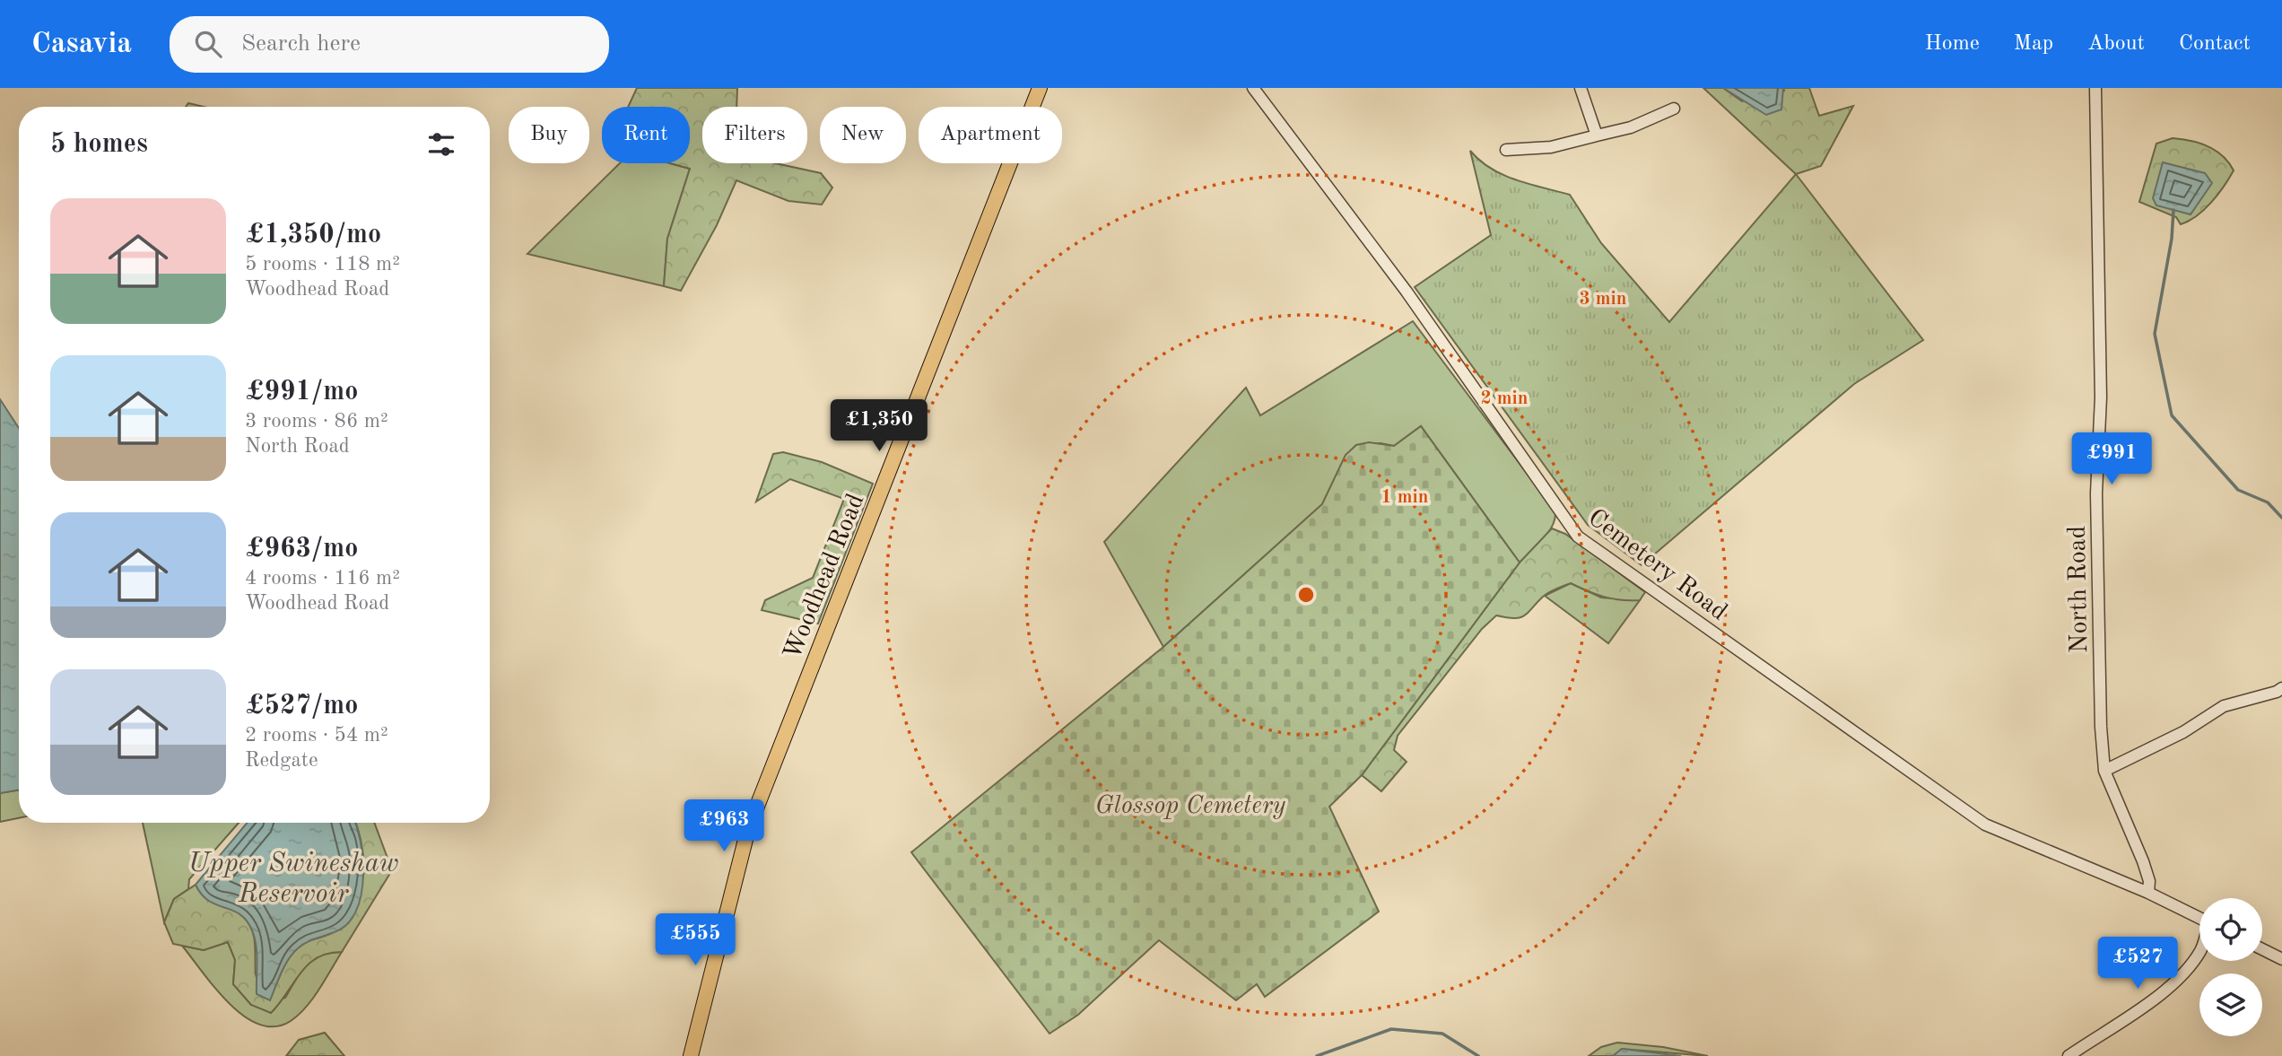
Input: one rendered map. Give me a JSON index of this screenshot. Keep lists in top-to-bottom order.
{
  "streets": {
    "main road": ["Woodhead Road"],
    "street": ["Cemetery Road", "North Road"]
  },
  "crossings": [
    ["Cemetery Road", "North Road"]
  ],
  "water": ["Upper Swineshaw Reservoir"],
  "parks": ["Glossop Cemetery"],
  "page": {
    "header": "Casavia",
    "search": "Search here",
    "nav": [
      "Home",
      "Map",
      "About",
      "Contact"
    ],
    "chip": [
      "Buy",
      "Rent",
      "Filters",
      "New",
      "Apartment"
    ],
    "heading": "5 homes",
    "list": [
      {
        "name": "£1,350/mo",
        "note": "5 rooms · 118 m² · Woodhead Road"
      },
      {
        "name": "£991/mo",
        "note": "3 rooms · 86 m² · North Road"
      },
      {
        "name": "£963/mo",
        "note": "4 rooms · 116 m² · Woodhead Road"
      },
      {
        "name": "£527/mo",
        "note": "2 rooms · 54 m² · Redgate"
      }
    ],
    "price": [
      "£1,350",
      "£991",
      "£963",
      "£555",
      "£527"
    ]
  },
  "rings": ["3 min", "2 min", "1 min"]
}
